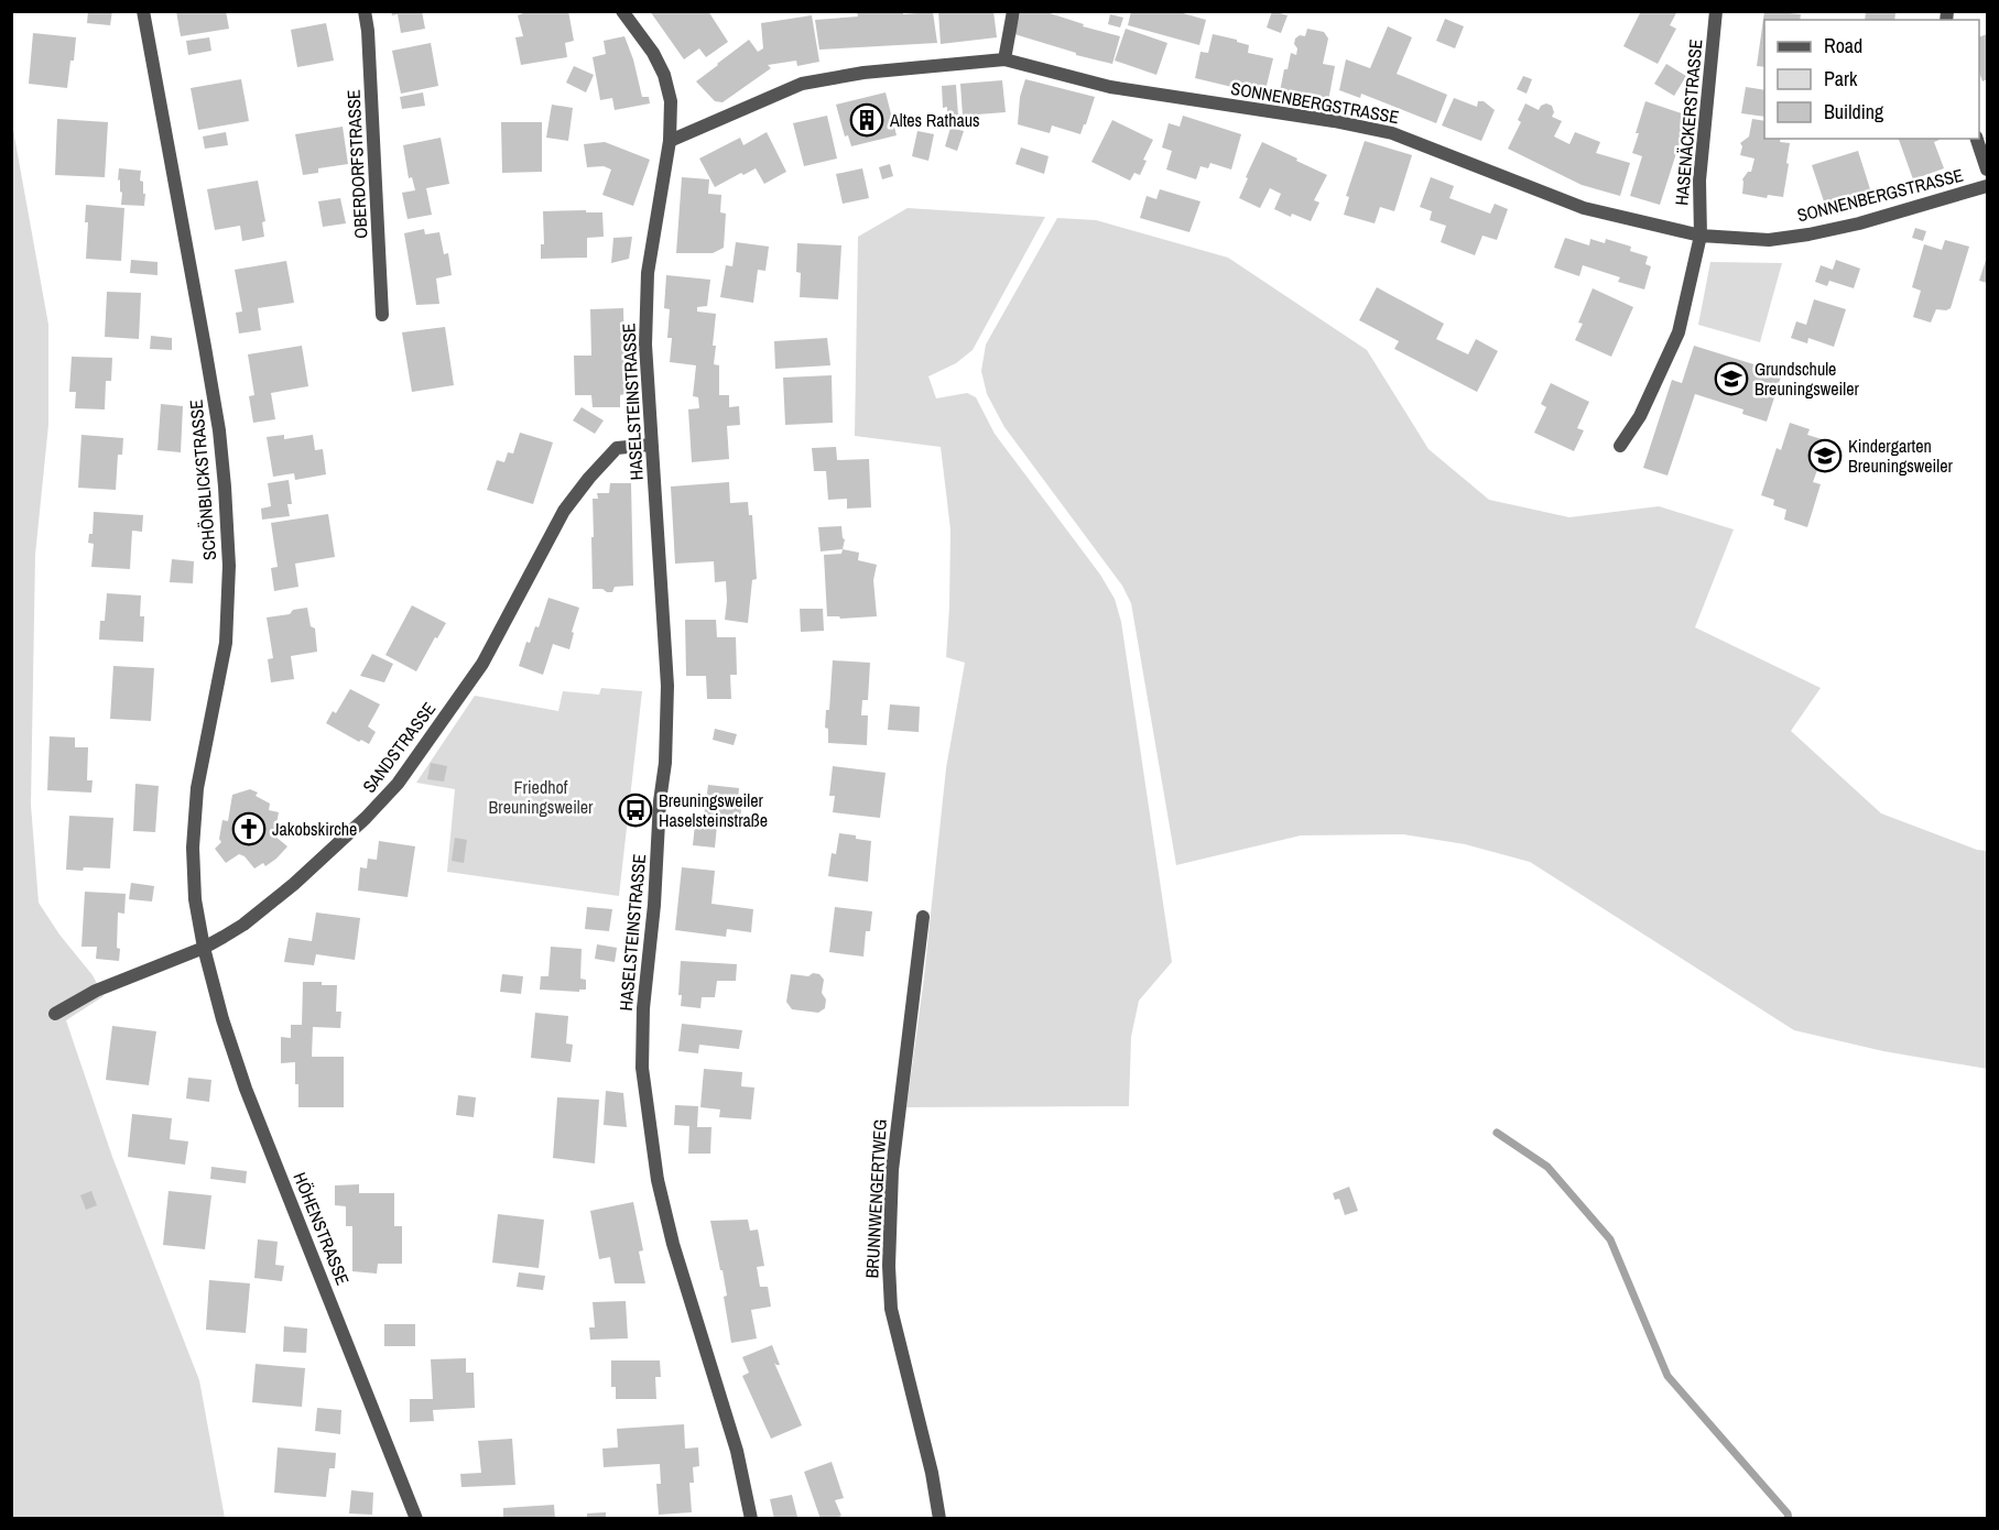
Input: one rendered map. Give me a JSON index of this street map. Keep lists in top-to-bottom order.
{
  "streets": {
    "street": [
      "SONNENBERGSTRASSE",
      "HASENÄCKERSTRASSE",
      "OBERDORFSTRASSE",
      "HASELSTEINSTRASSE",
      "SCHÖNBLICKSTRASSE",
      "SANDSTRASSE",
      "BRUNNWENGERTWEG",
      "HÖHENSTRASSE"
    ]
  },
  "crossings": [
    ["SONNENBERGSTRASSE", "HASENÄCKERSTRASSE"],
    ["SONNENBERGSTRASSE", "HASELSTEINSTRASSE"],
    ["HASELSTEINSTRASSE", "SANDSTRASSE"],
    ["SCHÖNBLICKSTRASSE", "SANDSTRASSE"],
    ["SCHÖNBLICKSTRASSE", "HÖHENSTRASSE"],
    ["SANDSTRASSE", "HÖHENSTRASSE"]
  ],
  "parks": ["Friedhof Breuningsweiler"],
  "places": {
    "building": ["Altes Rathaus"],
    "school or university": ["Grundschule Breuningsweiler", "Kindergarten Breuningsweiler"],
    "bus stop": ["Breuningsweiler Haselsteinstraße"],
    "church": ["Jakobskirche"]
  },
  "legend": ["Road", "Park", "Building"]
}
